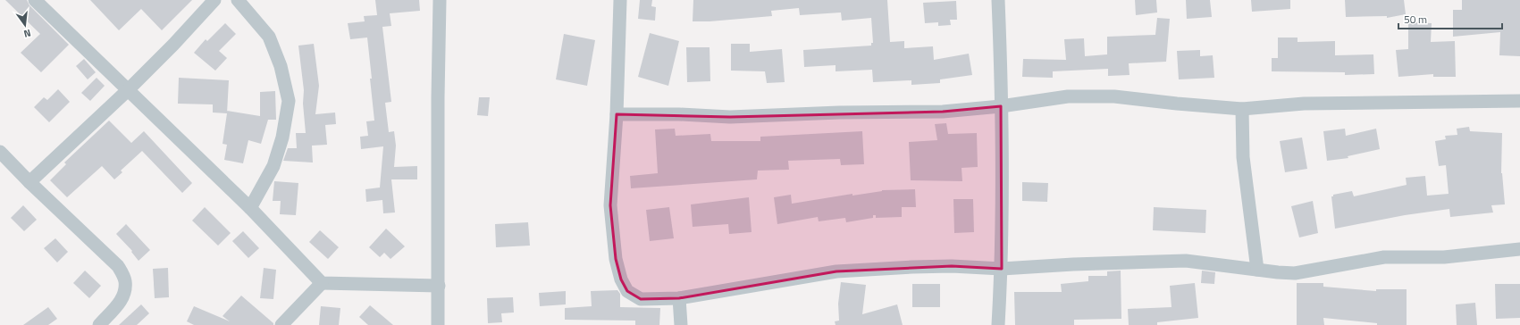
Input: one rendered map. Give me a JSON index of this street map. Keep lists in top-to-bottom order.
{
  "scale_bar": "50 m",
  "north": "bottom"
}
